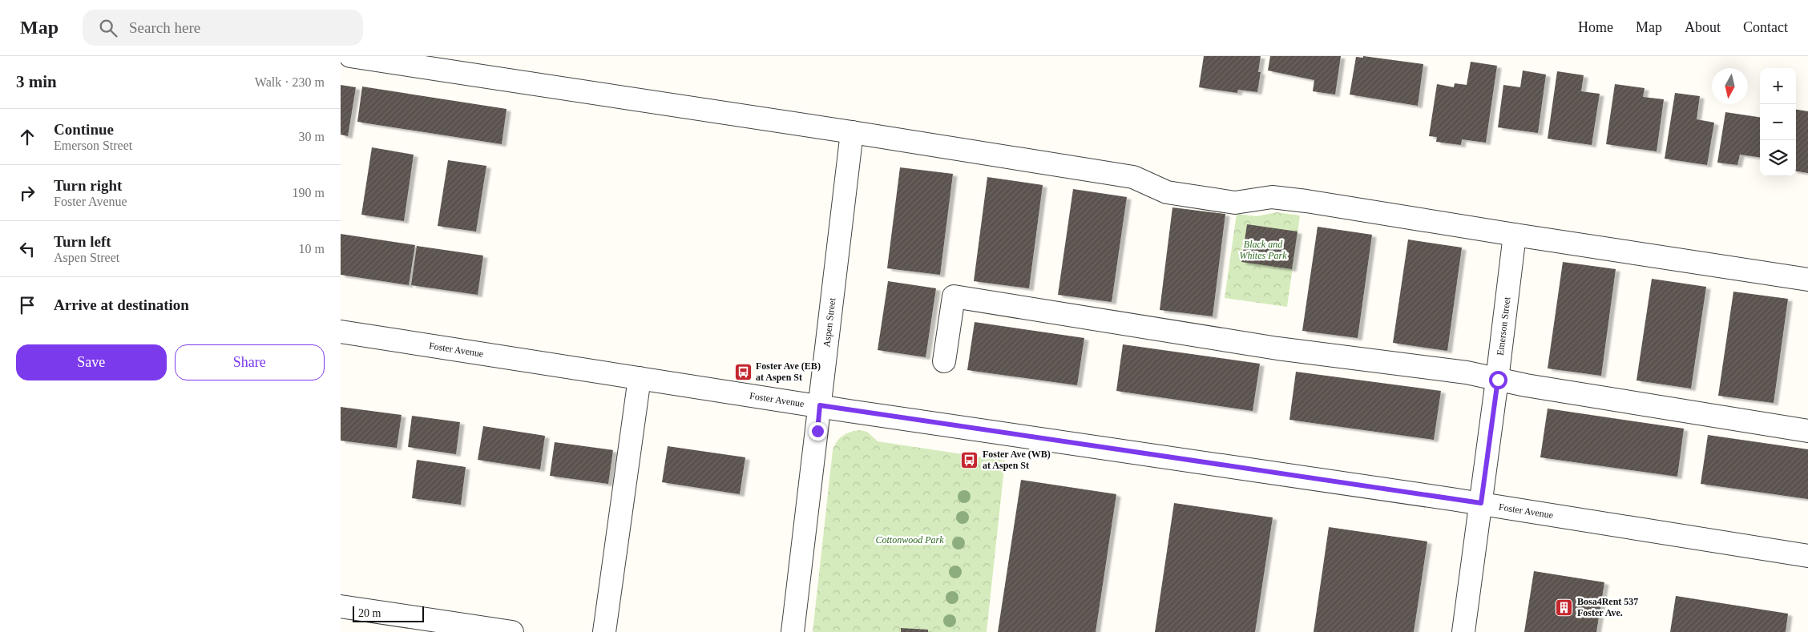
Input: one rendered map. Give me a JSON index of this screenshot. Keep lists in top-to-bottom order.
{
  "streets": {
    "street": ["Aspen Street", "Emerson Street", "Foster Avenue"]
  },
  "crossings": [
    ["Aspen Street", "Foster Avenue"],
    ["Emerson Street", "Foster Avenue"]
  ],
  "parks": ["Black and Whites Park", "Cottonwood Park"],
  "places": {
    "bus stop": ["Foster Ave (EB) at Aspen St", "Foster Ave (WB) at Aspen St"],
    "building": ["Bosa4Rent 537 Foster Ave."]
  },
  "scale_bar": "20 m",
  "north": "bottom",
  "page": {
    "header": "Map",
    "search": "Search here",
    "nav": [
      "Home",
      "Map",
      "About",
      "Contact"
    ],
    "heading": ["3 min", "Walk · 230 m"],
    "map_buttons": ["+", "−"],
    "list": [
      ["Continue", "Emerson Street", "30 m"],
      ["Turn right", "Foster Avenue", "190 m"],
      ["Turn left", "Aspen Street", "10 m"],
      "Arrive at destination"
    ],
    "buttons": ["Save", "Share"],
    "scale": "20 m"
  }
}
